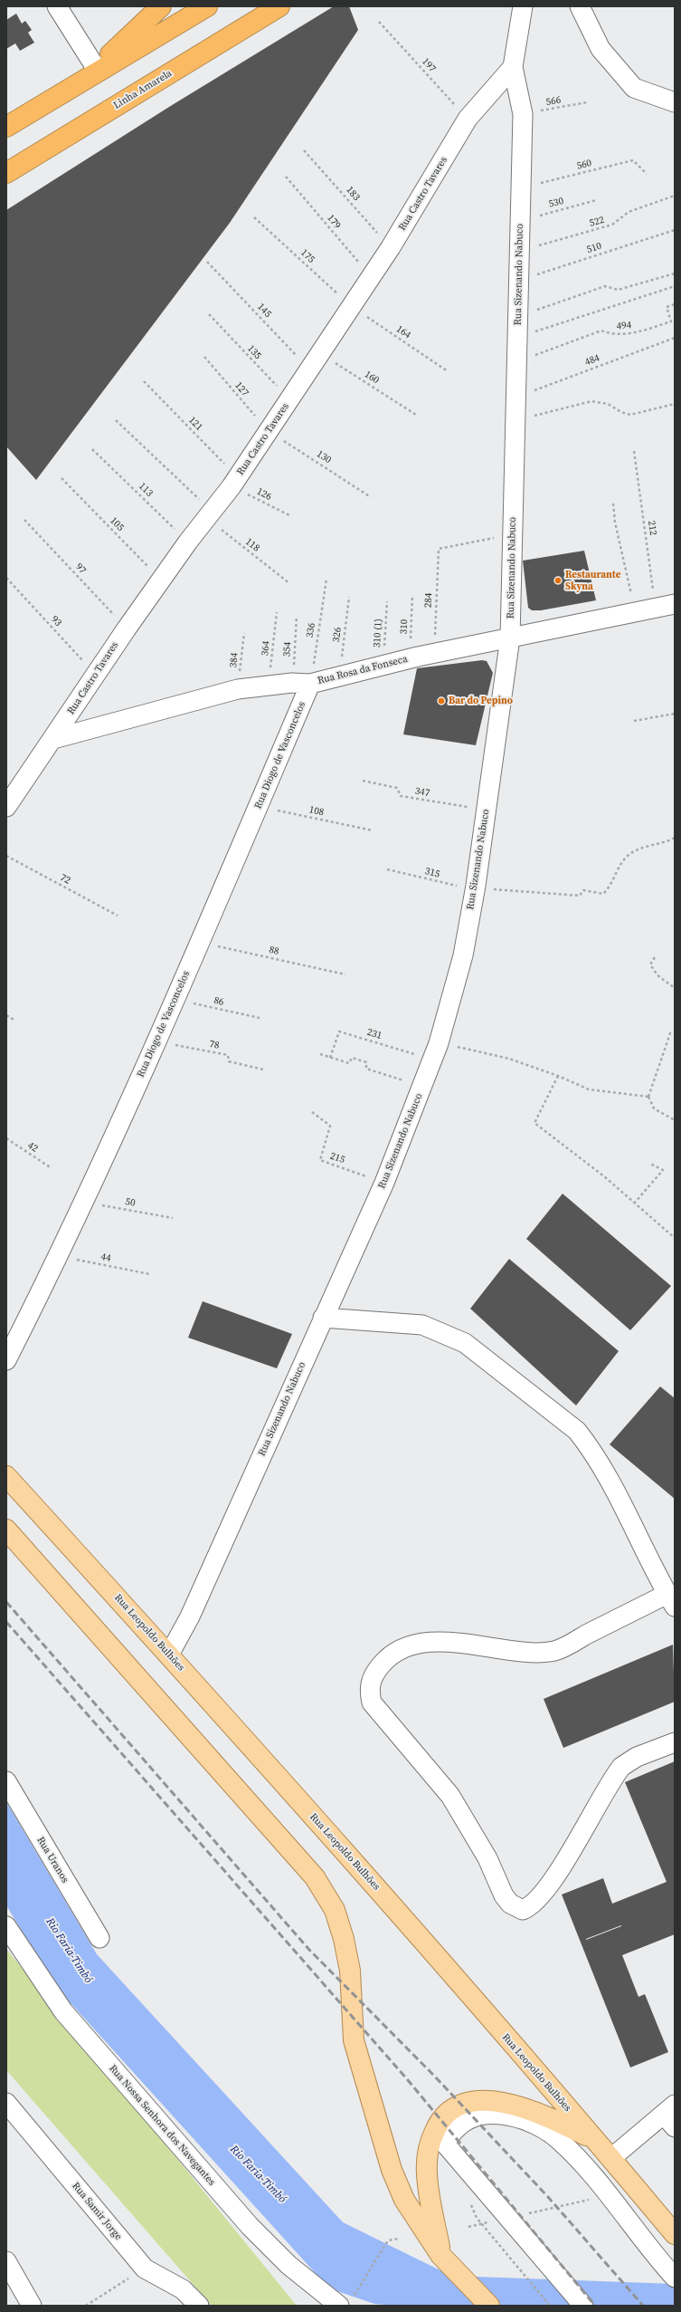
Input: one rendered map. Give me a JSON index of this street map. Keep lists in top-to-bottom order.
{
  "streets": {
    "highway": ["Linha Amarela"],
    "main road": ["Rua Leopoldo Bulhões"],
    "street": [
      "Rua Castro Tavares",
      "Rua Sizenando Nabuco",
      "Rua Rosa da Fonseca",
      "Rua Diogo de Vasconcelos",
      "Rua Uranos",
      "Rua Nossa Senhora dos Navegantes",
      "Rua Samir Jorge"
    ],
    "path": [
      "197",
      "566",
      "560",
      "183",
      "530",
      "179",
      "522",
      "510",
      "175",
      "145",
      "494",
      "164",
      "135",
      "484",
      "160",
      "127",
      "121",
      "130",
      "113",
      "126",
      "105",
      "212",
      "118",
      "97",
      "284",
      "93",
      "310",
      "336",
      "310 (1)",
      "326",
      "364",
      "354",
      "384",
      "347",
      "108",
      "315",
      "72",
      "88",
      "86",
      "231",
      "78",
      "42",
      "215",
      "50",
      "44"
    ]
  },
  "crossings": [
    ["197", "Rua Castro Tavares"],
    ["566", "Rua Sizenando Nabuco"],
    ["560", "Rua Sizenando Nabuco"],
    ["183", "Rua Castro Tavares"],
    ["Rua Castro Tavares", "179"],
    ["Rua Castro Tavares", "175"],
    ["Rua Castro Tavares", "Rua Sizenando Nabuco"],
    ["Rua Castro Tavares", "145"],
    ["Rua Castro Tavares", "164"],
    ["Rua Castro Tavares", "135"],
    ["Rua Castro Tavares", "160"],
    ["Rua Castro Tavares", "127"],
    ["Rua Castro Tavares", "121"],
    ["Rua Castro Tavares", "130"],
    ["Rua Castro Tavares", "113"],
    ["Rua Castro Tavares", "126"],
    ["Rua Castro Tavares", "105"],
    ["Rua Castro Tavares", "118"],
    ["Rua Castro Tavares", "97"],
    ["Rua Castro Tavares", "93"],
    ["Rua Castro Tavares", "Rua Rosa da Fonseca"],
    ["530", "Rua Sizenando Nabuco"],
    ["522", "Rua Sizenando Nabuco"],
    ["510", "Rua Sizenando Nabuco"],
    ["175", "164"],
    ["Rua Sizenando Nabuco", "494"],
    ["Rua Sizenando Nabuco", "484"],
    ["Rua Sizenando Nabuco", "284"],
    ["Rua Sizenando Nabuco", "Rua Rosa da Fonseca"],
    ["Rua Sizenando Nabuco", "347"],
    ["Rua Sizenando Nabuco", "315"],
    ["Rua Sizenando Nabuco", "231"],
    ["Rua Sizenando Nabuco", "215"],
    ["Rua Sizenando Nabuco", "Rua Leopoldo Bulhões"],
    ["127", "130"],
    ["121", "126"],
    ["212", "Rua Rosa da Fonseca"],
    ["284", "Rua Rosa da Fonseca"],
    ["310", "Rua Rosa da Fonseca"],
    ["336", "354"],
    ["336", "Rua Rosa da Fonseca"],
    ["336", "Rua Diogo de Vasconcelos"],
    ["310 (1)", "Rua Rosa da Fonseca"],
    ["326", "Rua Rosa da Fonseca"],
    ["364", "Rua Rosa da Fonseca"],
    ["354", "Rua Rosa da Fonseca"],
    ["354", "Rua Diogo de Vasconcelos"],
    ["384", "Rua Rosa da Fonseca"],
    ["Rua Rosa da Fonseca", "Rua Diogo de Vasconcelos"],
    ["Rua Diogo de Vasconcelos", "108"],
    ["Rua Diogo de Vasconcelos", "88"],
    ["Rua Diogo de Vasconcelos", "86"],
    ["Rua Diogo de Vasconcelos", "78"],
    ["Rua Diogo de Vasconcelos", "50"],
    ["Rua Diogo de Vasconcelos", "44"]
  ],
  "water": ["Rio Faria-Timbó"],
  "places": ["Restaurante Skyna", "Bar do Pepino"]
}
